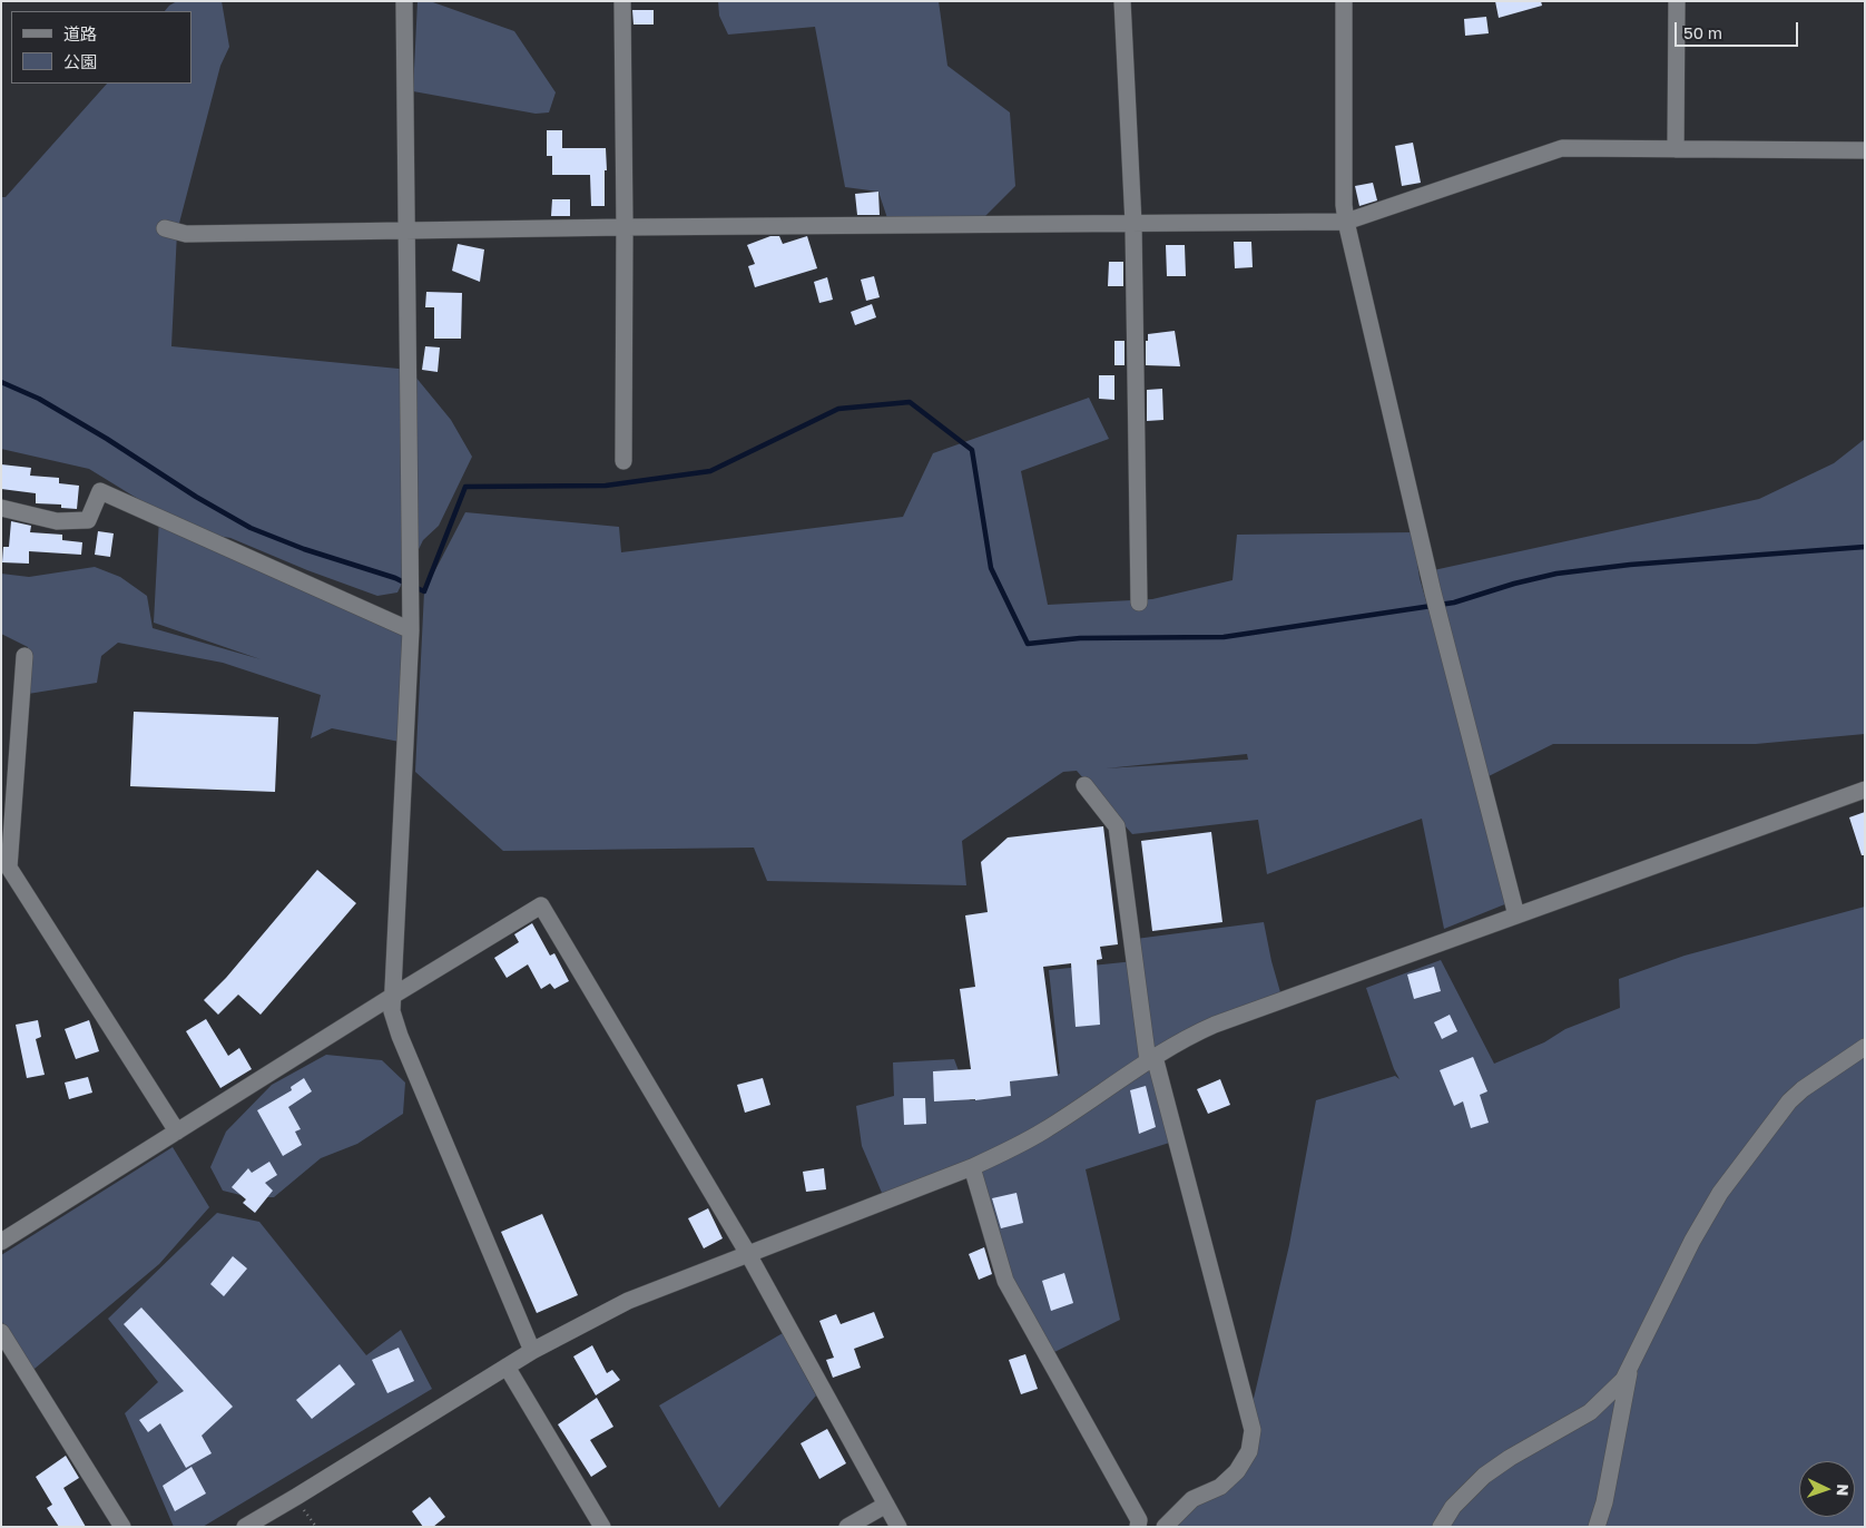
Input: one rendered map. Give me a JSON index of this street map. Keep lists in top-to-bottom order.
{
  "legend": ["道路", "公園"],
  "scale_bar": "50 m",
  "north": "right"
}
